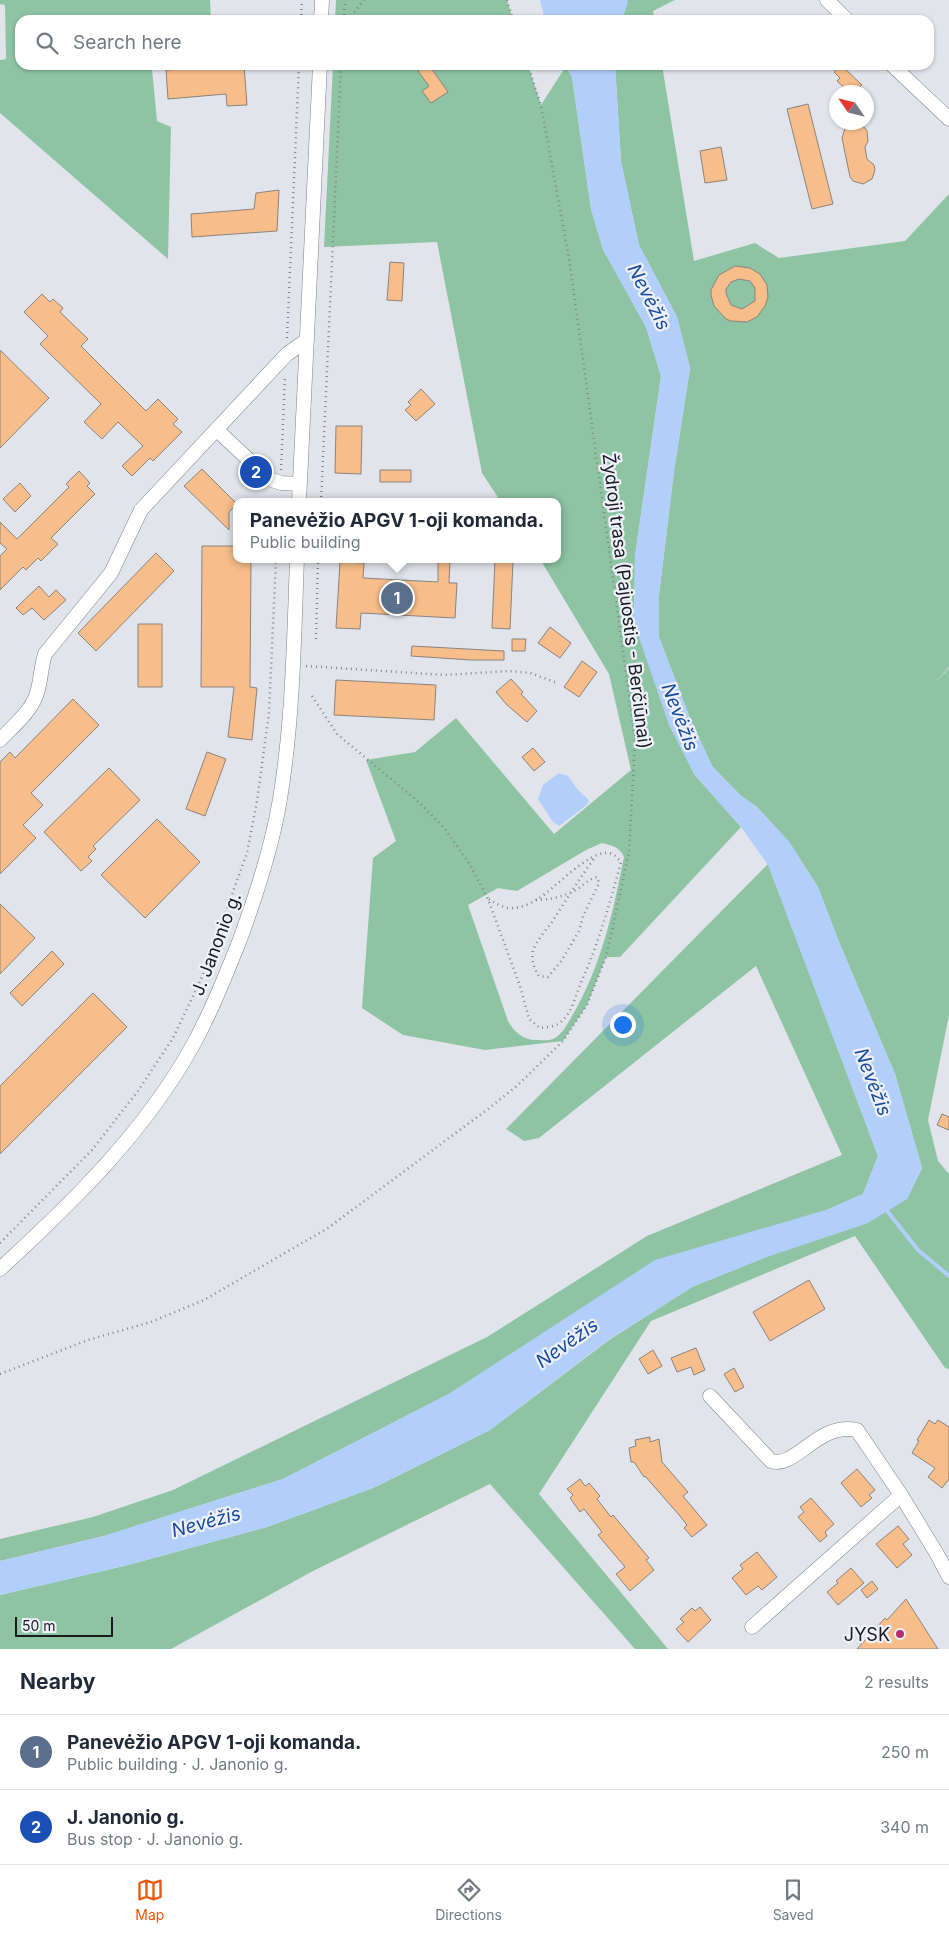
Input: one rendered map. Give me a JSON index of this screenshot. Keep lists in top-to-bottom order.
{
  "streets": {
    "street": ["J. Janonio g."],
    "path": ["Žydroji trasa (Pajuostis - Berčiūnai)"]
  },
  "water": ["Nevėžis"],
  "places": ["JYSK"],
  "scale_bar": "50 m",
  "north": "top left",
  "page": {
    "search": "Search here",
    "pins": ["2", "1"],
    "popup": ["Panevėžio APGV 1-oji komanda.", "Public building"],
    "scale": "50 m",
    "heading": ["Nearby", "2 results"],
    "list": [
      {
        "mark": "1",
        "name": "Panevėžio APGV 1-oji komanda.",
        "note": "Public building · J. Janonio g.",
        "value": "250 m"
      },
      {
        "mark": "2",
        "name": "J. Janonio g.",
        "note": "Bus stop · J. Janonio g.",
        "value": "340 m"
      }
    ],
    "nav": ["Map", "Directions", "Saved"]
  }
}
